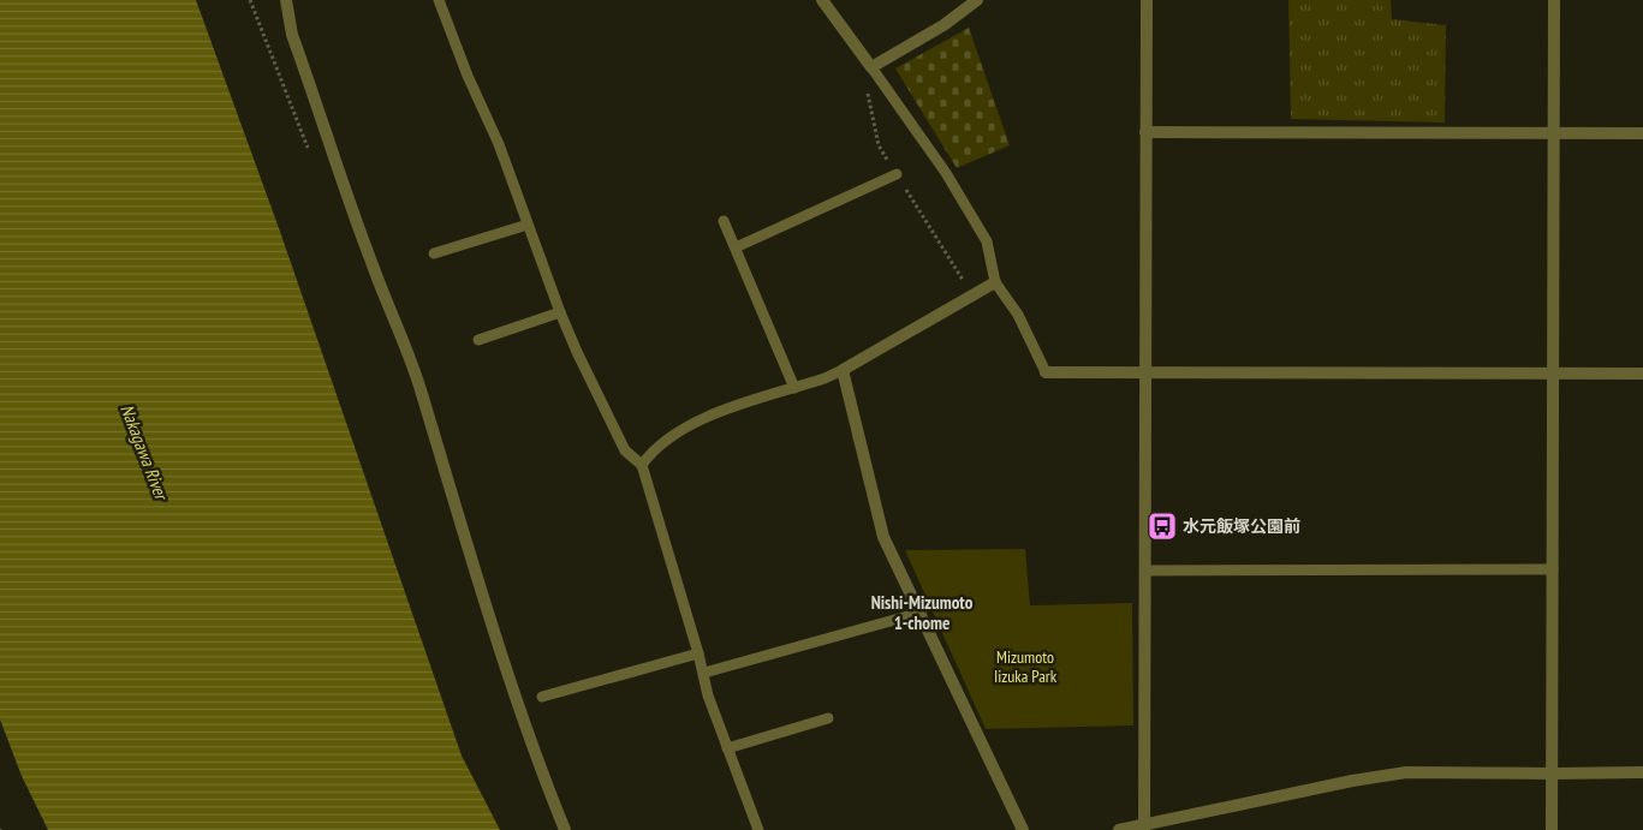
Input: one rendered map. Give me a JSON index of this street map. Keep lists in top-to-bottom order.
{
  "districts": ["Nishi-Mizumoto 1-chome"],
  "water": ["Nakagawa River"],
  "parks": ["Mizumoto Iizuka Park"],
  "places": {
    "bus stop": ["水元飯塚公園前"]
  }
}
